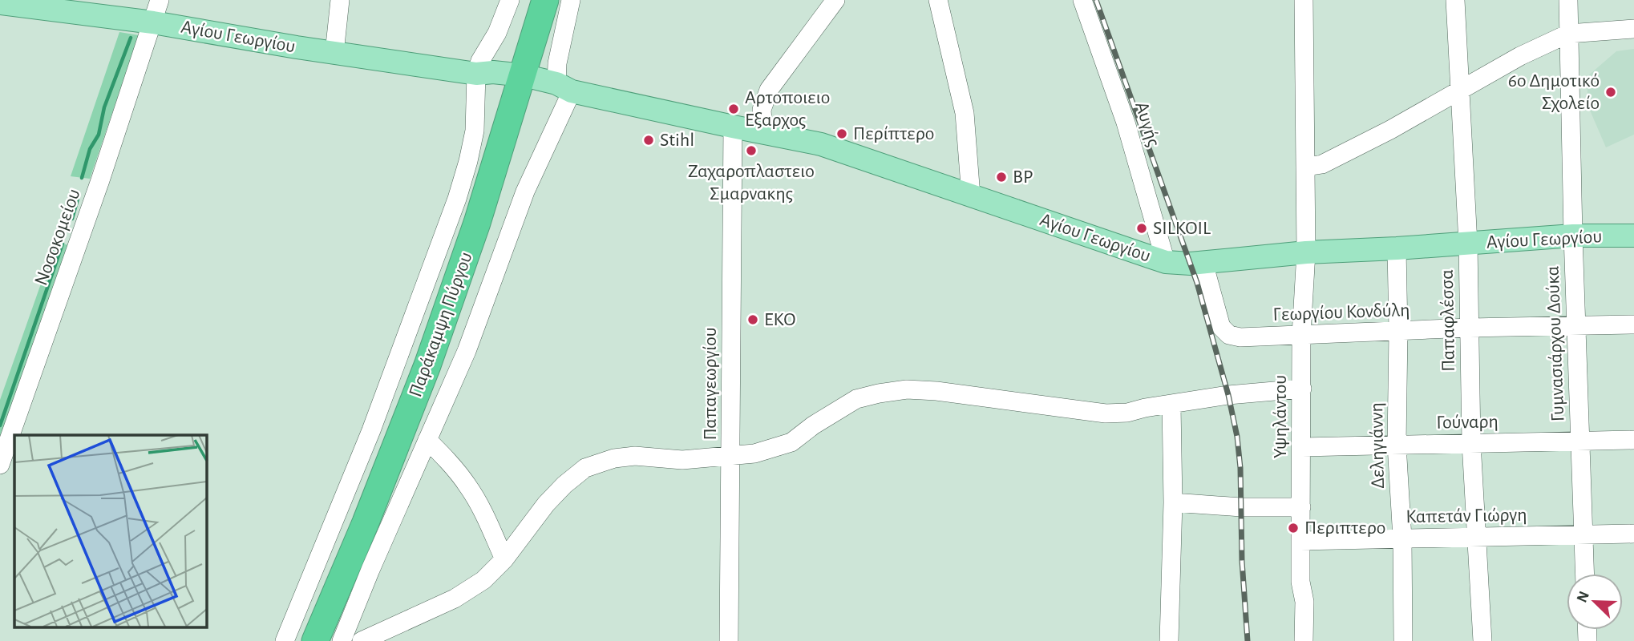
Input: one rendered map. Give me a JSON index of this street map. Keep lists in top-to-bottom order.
{
  "streets": {
    "highway": ["Παράκαμψη Πύργου"],
    "main road": ["Αγίου Γεωργίου"],
    "street": [
      "Αυγής",
      "Νοσοκομείου",
      "Γεωργίου Κονδύλη",
      "Παπαφλέσσα",
      "Γυμνασιάρχου Δούκα",
      "Παπαγεωργίου",
      "Υψηλάντου",
      "Γούναρη",
      "Δεληγιάννη",
      "Καπετάν Γιώργη"
    ]
  },
  "crossings": [
    ["Αγίου Γεωργίου", "Αυγής"],
    ["Αγίου Γεωργίου", "Νοσοκομείου"],
    ["Αγίου Γεωργίου", "Γεωργίου Κονδύλη"],
    ["Αγίου Γεωργίου", "Παπαφλέσσα"],
    ["Αγίου Γεωργίου", "Παράκαμψη Πύργου"],
    ["Αγίου Γεωργίου", "Γυμνασιάρχου Δούκα"],
    ["Αγίου Γεωργίου", "Παπαγεωργίου"],
    ["Αγίου Γεωργίου", "Υψηλάντου"],
    ["Αγίου Γεωργίου", "Δεληγιάννη"],
    ["Γεωργίου Κονδύλη", "Παπαφλέσσα"],
    ["Γεωργίου Κονδύλη", "Γυμνασιάρχου Δούκα"],
    ["Γεωργίου Κονδύλη", "Υψηλάντου"],
    ["Γεωργίου Κονδύλη", "Δεληγιάννη"],
    ["Παπαφλέσσα", "Γούναρη"],
    ["Παπαφλέσσα", "Καπετάν Γιώργη"],
    ["Γυμνασιάρχου Δούκα", "Γούναρη"],
    ["Γυμνασιάρχου Δούκα", "Καπετάν Γιώργη"],
    ["Υψηλάντου", "Γούναρη"],
    ["Υψηλάντου", "Καπετάν Γιώργη"],
    ["Γούναρη", "Δεληγιάννη"],
    ["Δεληγιάννη", "Καπετάν Γιώργη"]
  ],
  "places": [
    "6ο Δημοτικό Σχολείο",
    "Αρτοποιειο Εξαρχος",
    "Περίπτερο",
    "Stihl",
    "Ζαχαροπλαστειο Σμαρνακης",
    "BP",
    "SILKOIL",
    "EKO",
    "Περιπτερο"
  ],
  "north": "top left"
}
